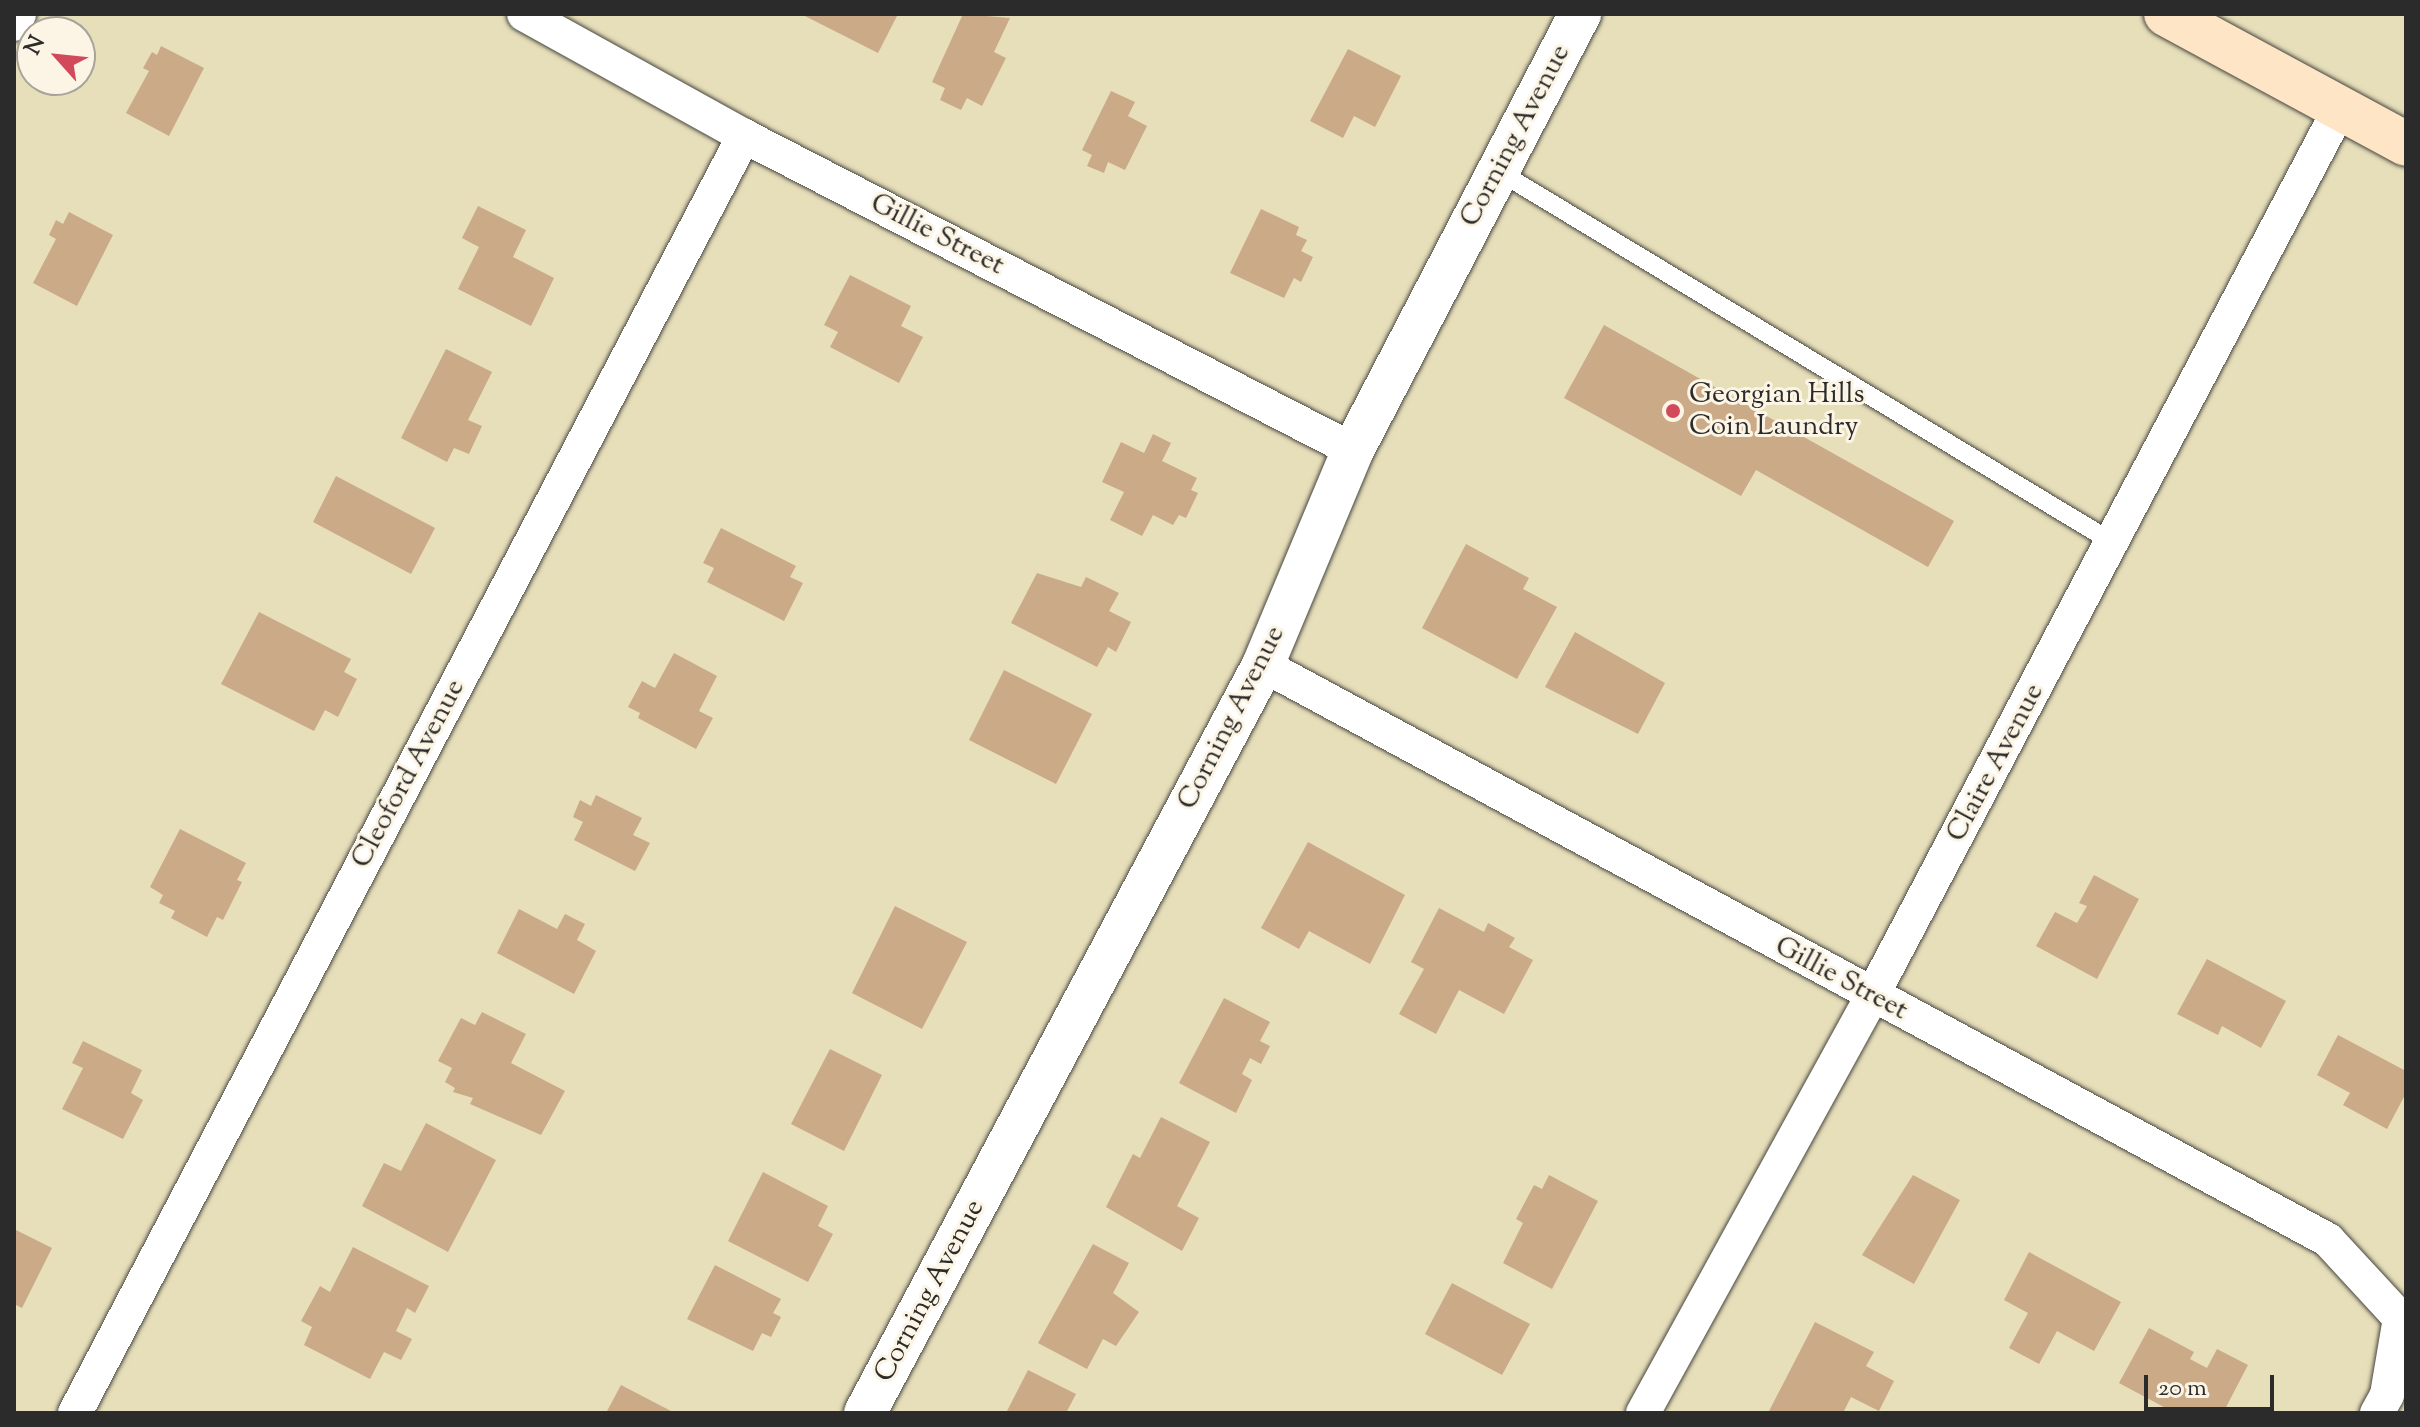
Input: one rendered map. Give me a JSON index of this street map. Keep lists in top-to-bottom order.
{
  "streets": {
    "street": [
      "Corning Avenue",
      "Gillie Street",
      "Claire Avenue",
      "Cleoford Avenue"
    ]
  },
  "crossings": [
    ["Corning Avenue", "Gillie Street"],
    ["Gillie Street", "Claire Avenue"],
    ["Gillie Street", "Cleoford Avenue"]
  ],
  "places": ["Georgian Hills Coin Laundry"],
  "scale_bar": "20 m",
  "north": "top left"
}
